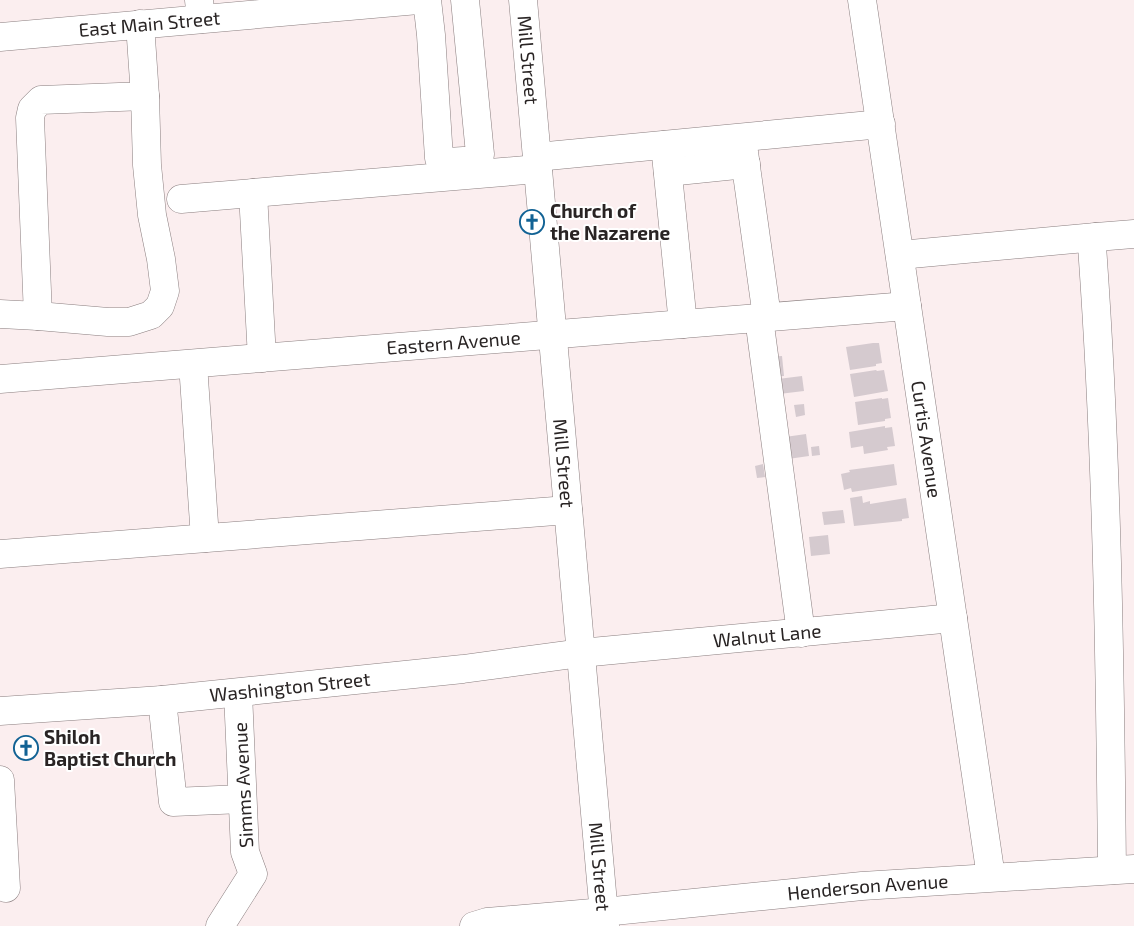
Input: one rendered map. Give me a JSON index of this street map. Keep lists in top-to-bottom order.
{
  "streets": {
    "street": [
      "East Main Street",
      "Mill Street",
      "Eastern Avenue",
      "Curtis Avenue",
      "Walnut Lane",
      "Washington Street",
      "Simms Avenue",
      "Henderson Avenue"
    ]
  },
  "crossings": [
    ["Mill Street", "Eastern Avenue"],
    ["Mill Street", "Walnut Lane"],
    ["Mill Street", "Washington Street"],
    ["Mill Street", "Henderson Avenue"],
    ["Eastern Avenue", "Curtis Avenue"],
    ["Curtis Avenue", "Walnut Lane"],
    ["Curtis Avenue", "Henderson Avenue"],
    ["Walnut Lane", "Washington Street"],
    ["Washington Street", "Simms Avenue"]
  ],
  "places": {
    "church": ["Church of the Nazarene", "Shiloh Baptist Church"]
  }
}
